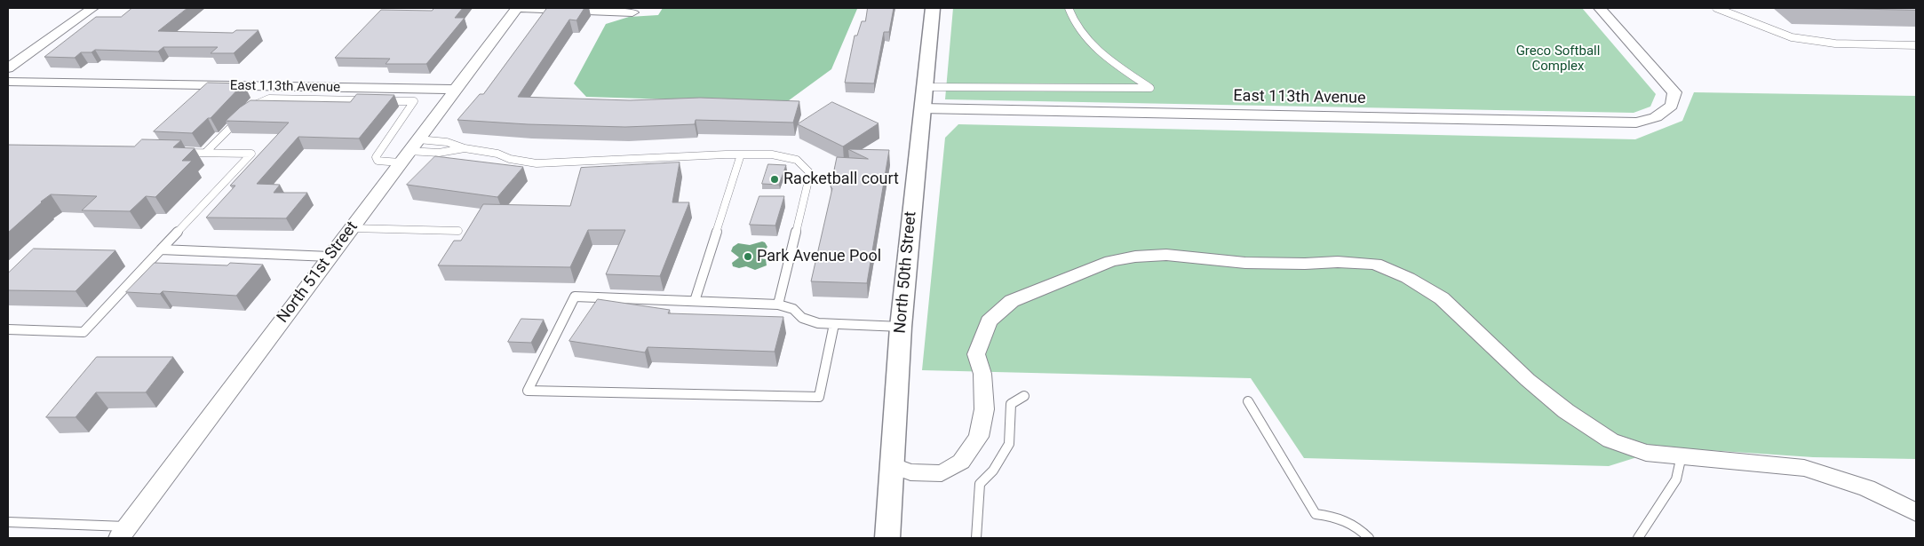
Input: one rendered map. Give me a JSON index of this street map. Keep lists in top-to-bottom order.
{
  "streets": {
    "street": ["East 113th Avenue", "North 51st Street", "North 50th Street"]
  },
  "crossings": [
    ["East 113th Avenue", "North 51st Street"],
    ["East 113th Avenue", "North 50th Street"]
  ],
  "parks": ["Greco Softball Complex"],
  "places": ["Racketball court", "Park Avenue Pool"]
}
